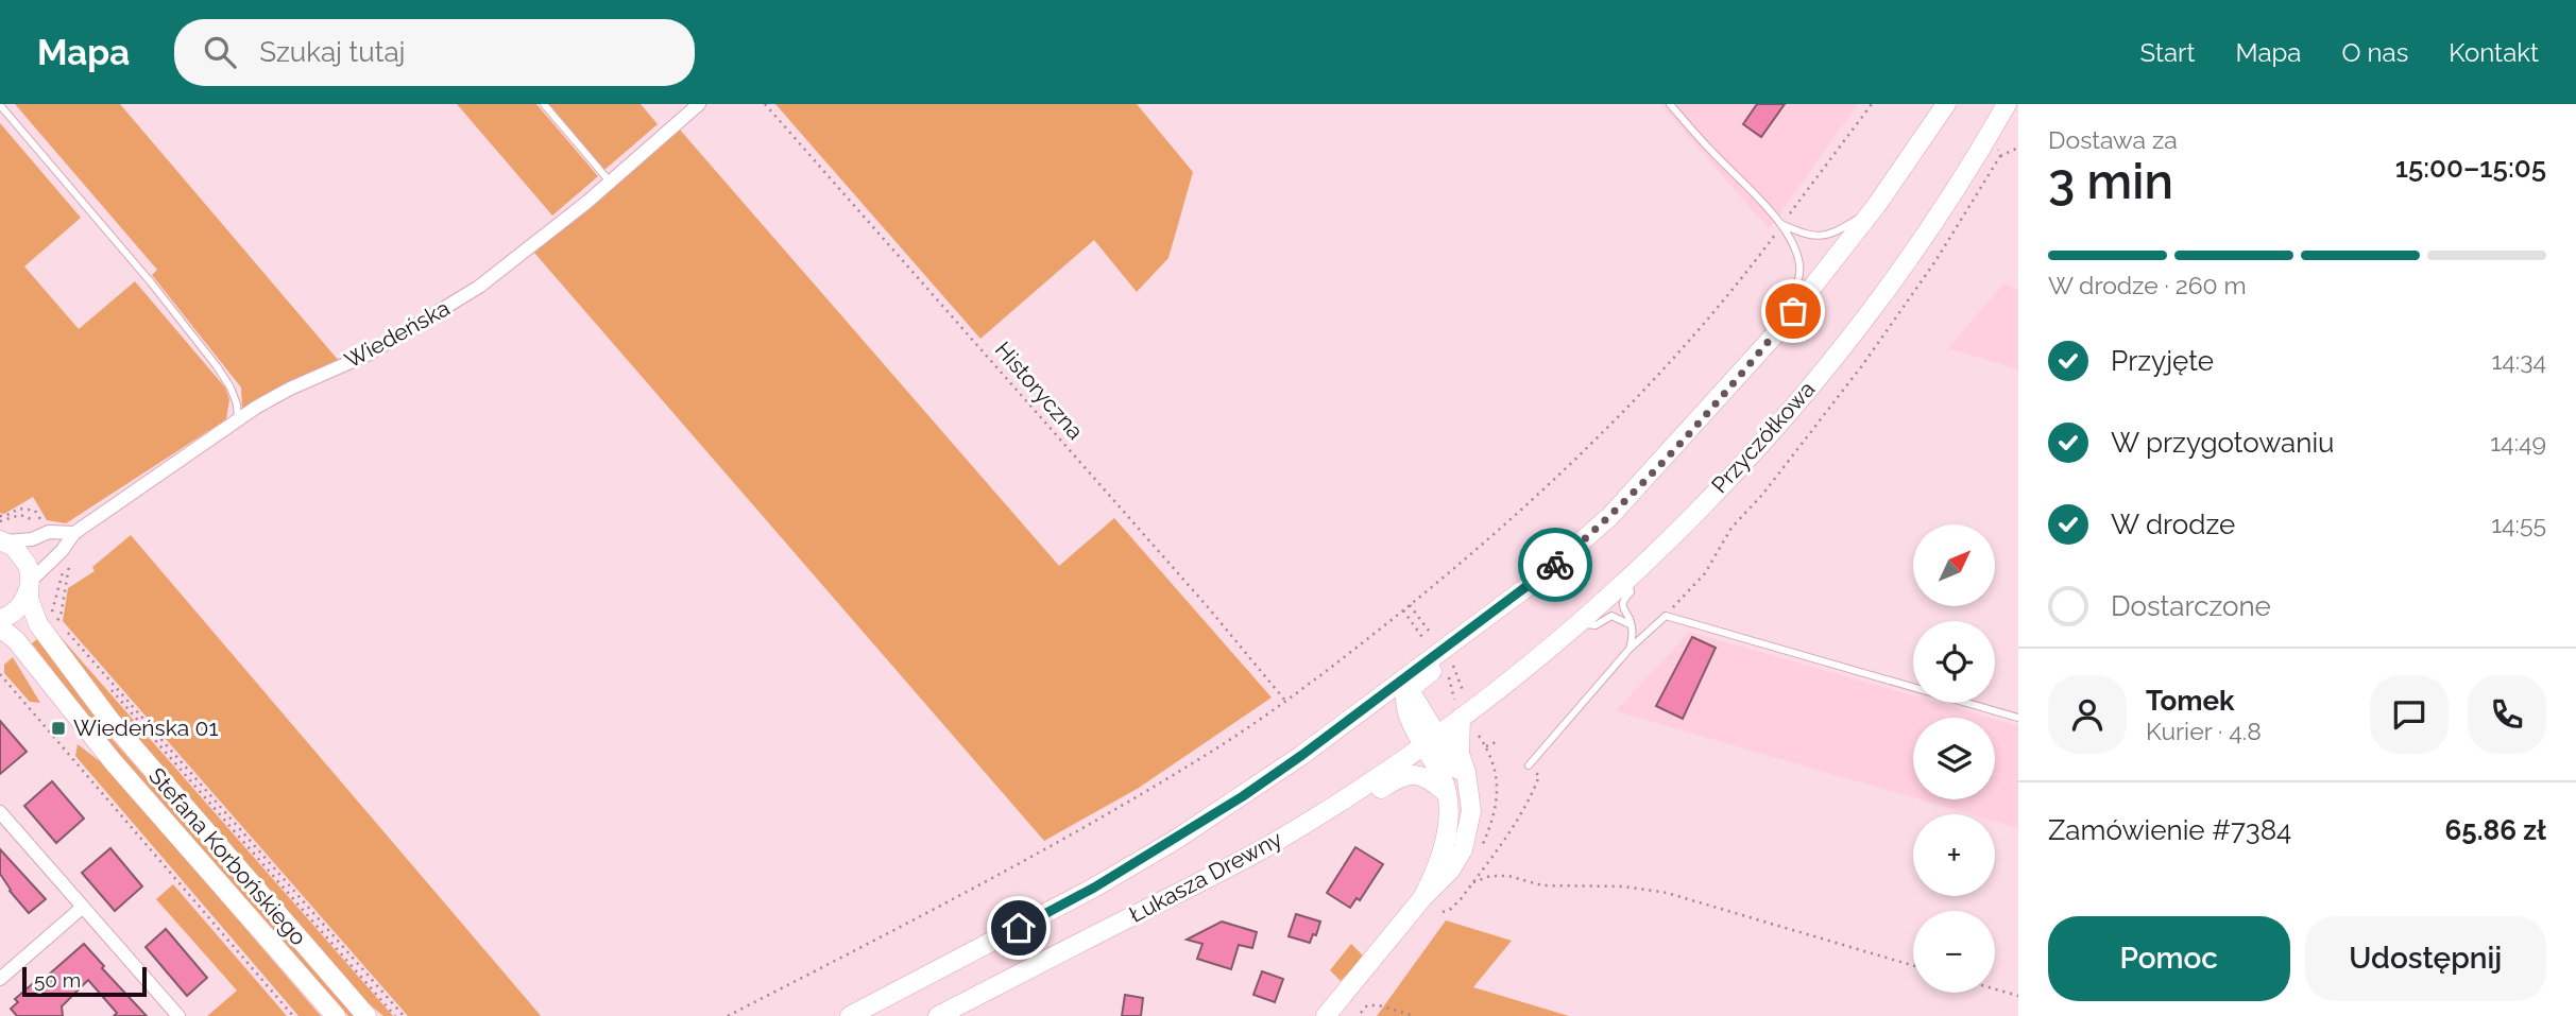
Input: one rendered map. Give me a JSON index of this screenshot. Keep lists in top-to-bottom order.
{
  "streets": {
    "main road": ["Przyczółkowa", "Stefana Korbońskiego", "Łukasza Drewny"],
    "street": ["Wiedeńska"],
    "path": ["Historyczna"]
  },
  "crossings": [
    ["Wiedeńska", "Stefana Korbońskiego"],
    ["Przyczółkowa", "Łukasza Drewny"]
  ],
  "places": {
    "transit": ["Wiedeńska 01"]
  },
  "scale_bar": "50 m",
  "north": "top right",
  "page": {
    "header": "Mapa",
    "search": "Szukaj tutaj",
    "nav": [
      "Start",
      "Mapa",
      "O nas",
      "Kontakt"
    ],
    "heading": ["3 min", "Dostawa za", "15:00–15:05"],
    "panel": [
      "Tomek",
      "Kurier · 4.8",
      "Zamówienie #7384",
      "65.86 zł"
    ],
    "bar": "W drodze · 260 m",
    "list": [
      ["Przyjęte", "14:34"],
      ["W przygotowaniu", "14:49"],
      ["W drodze", "14:55"],
      "Dostarczone"
    ],
    "map_buttons": ["+", "−"],
    "buttons": ["Pomoc", "Udostępnij"],
    "scale": "50 m"
  }
}
